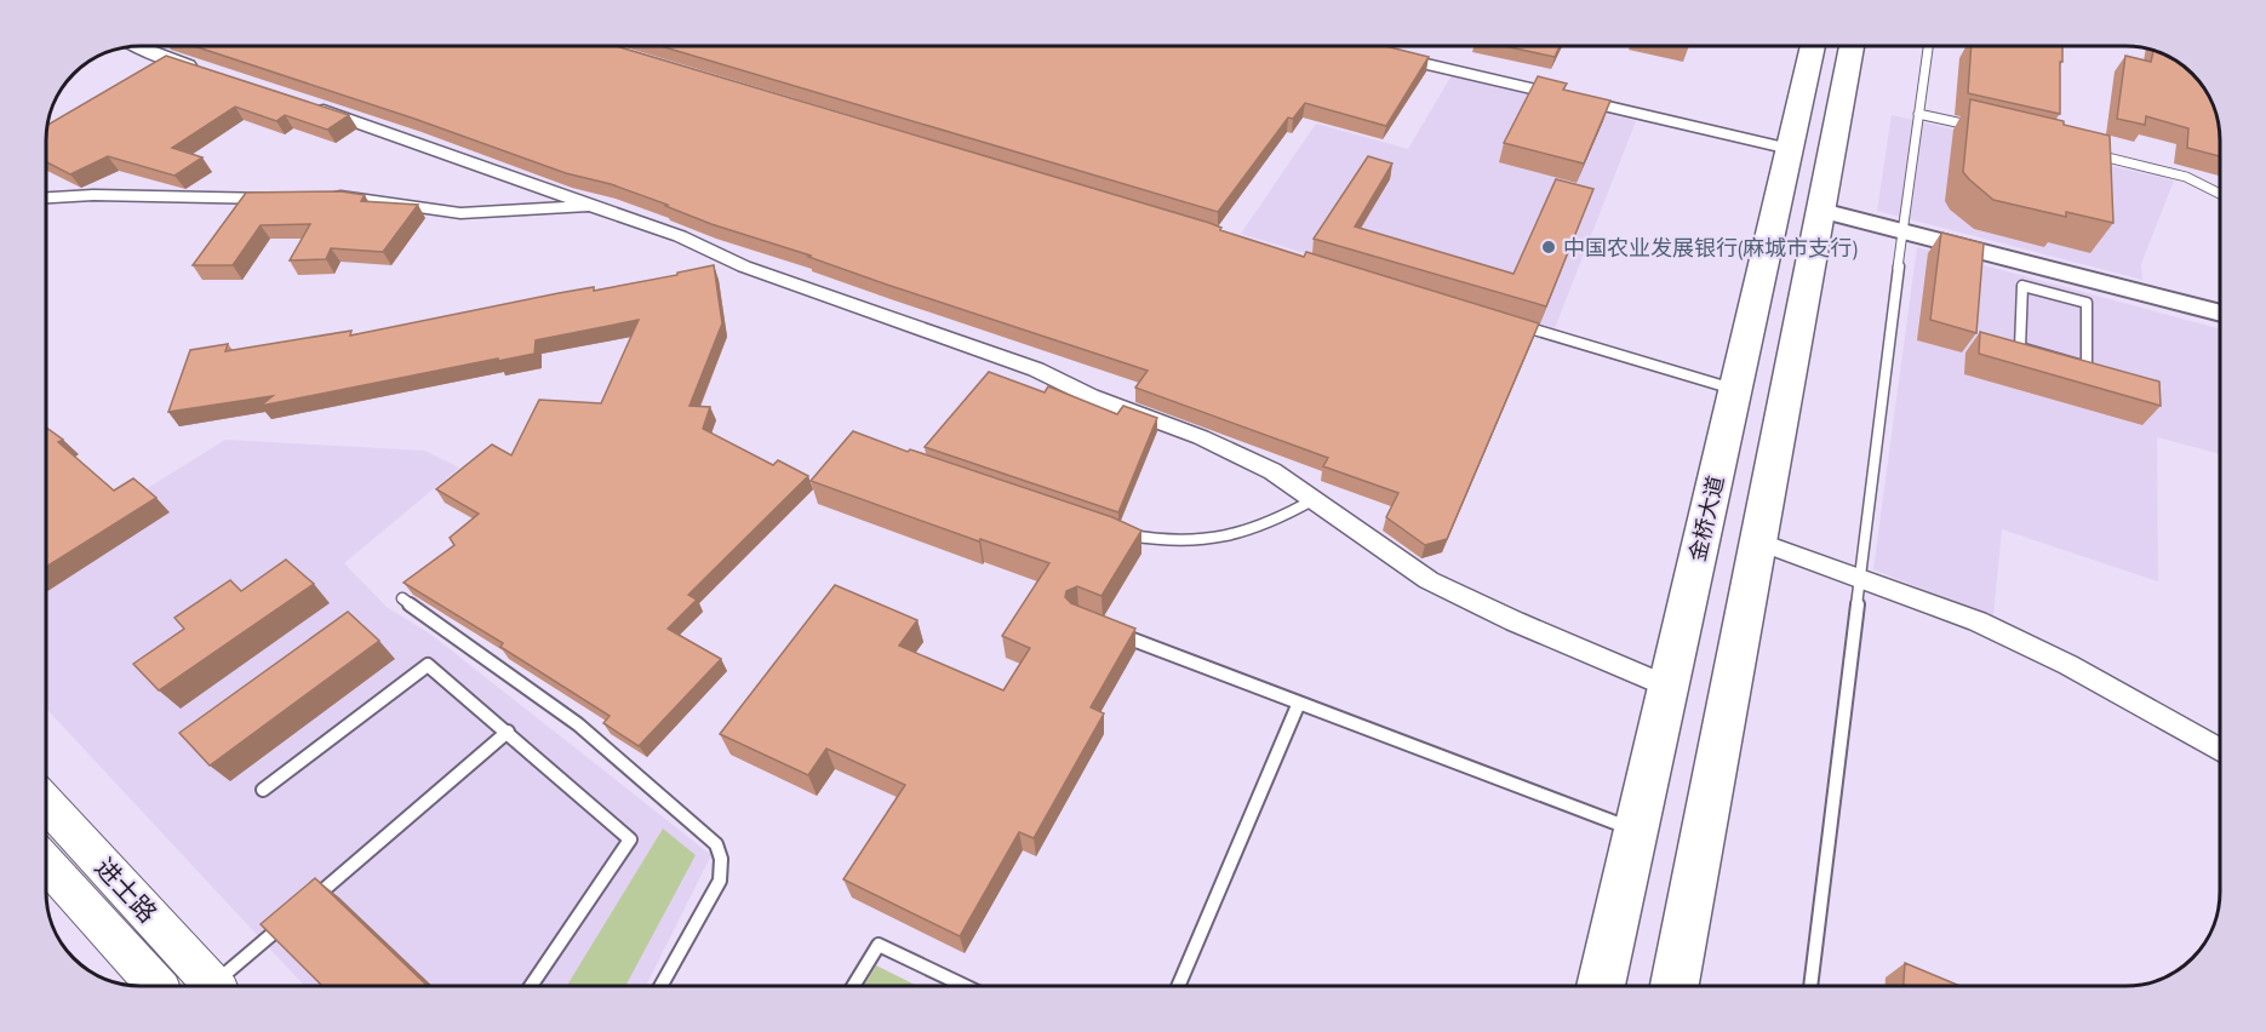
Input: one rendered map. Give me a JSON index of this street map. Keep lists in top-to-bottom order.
{
  "streets": {
    "highway": ["金桥大道"],
    "main road": ["进士路"]
  },
  "places": ["中国农业发展银行(麻城市支行)"]
}
